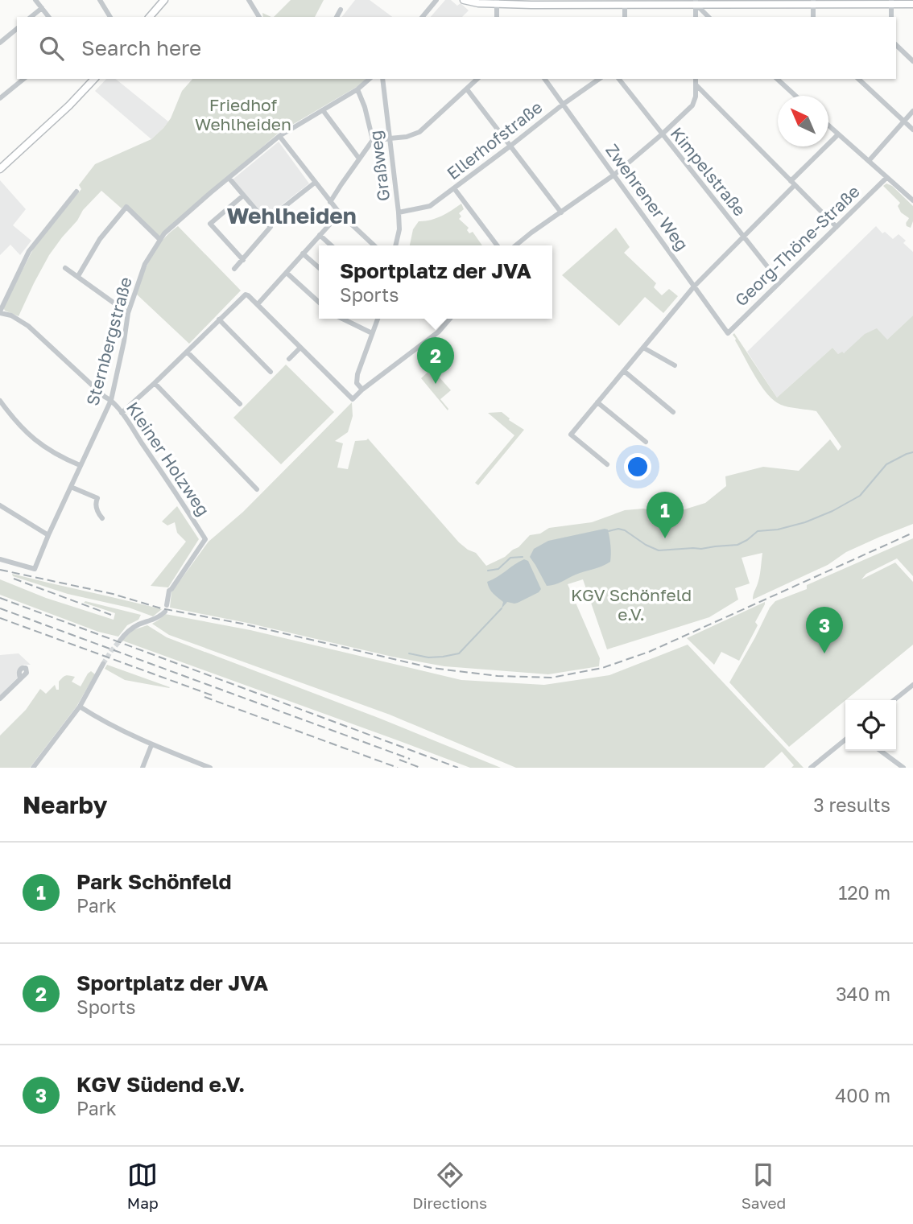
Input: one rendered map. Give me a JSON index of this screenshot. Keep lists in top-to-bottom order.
{
  "streets": {
    "street": [
      "Ellerhofstraße",
      "Graßweg",
      "Kimpelstraße",
      "Zwehrener Weg",
      "Georg-Thöne-Straße",
      "Sternbergstraße",
      "Kleiner Holzweg"
    ]
  },
  "crossings": [
    ["Ellerhofstraße", "Graßweg"],
    ["Ellerhofstraße", "Zwehrener Weg"],
    ["Kimpelstraße", "Georg-Thöne-Straße"],
    ["Zwehrener Weg", "Georg-Thöne-Straße"],
    ["Sternbergstraße", "Kleiner Holzweg"]
  ],
  "districts": ["Wehlheiden"],
  "parks": ["Friedhof Wehlheiden", "KGV Schönfeld e.V."],
  "north": "top left",
  "page": {
    "search": "Search here",
    "popup": ["Sportplatz der JVA", "Sports"],
    "pins": ["2", "1", "3"],
    "heading": ["Nearby", "3 results"],
    "list": [
      {
        "mark": "1",
        "name": "Park Schönfeld",
        "note": "Park",
        "value": "120 m"
      },
      {
        "mark": "2",
        "name": "Sportplatz der JVA",
        "note": "Sports",
        "value": "340 m"
      },
      {
        "mark": "3",
        "name": "KGV Südend e.V.",
        "note": "Park",
        "value": "400 m"
      }
    ],
    "nav": ["Map", "Directions", "Saved"]
  }
}
